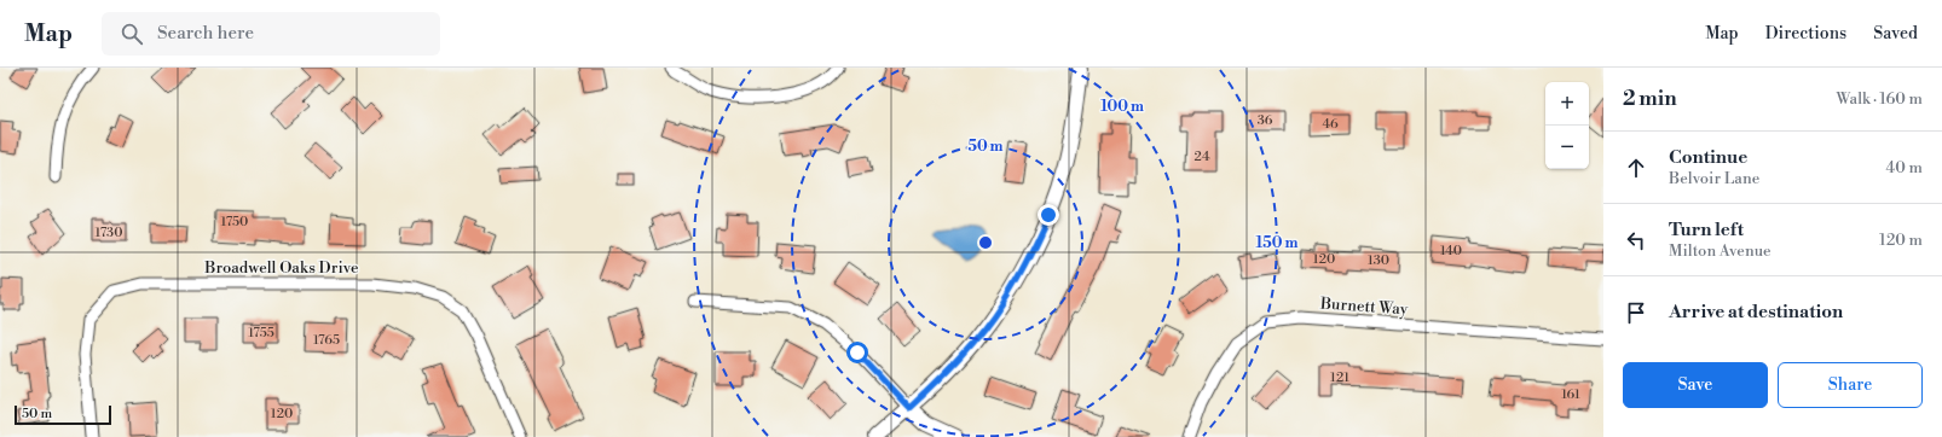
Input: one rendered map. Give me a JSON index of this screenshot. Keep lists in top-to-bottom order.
{
  "streets": {
    "street": ["Broadwell Oaks Drive", "Burnett Way"]
  },
  "house_numbers": [
    "36",
    "46",
    "24",
    "1750",
    "1730",
    "140",
    "120",
    "130",
    "1755",
    "1765",
    "121",
    "161",
    "120"
  ],
  "scale_bar": "50 m",
  "page": {
    "header": "Map",
    "search": "Search here",
    "nav": ["Map", "Directions", "Saved"],
    "heading": ["2 min", "Walk · 160 m"],
    "map_buttons": ["+", "−"],
    "list": [
      ["Continue", "Belvoir Lane", "40 m"],
      ["Turn left", "Milton Avenue", "120 m"],
      "Arrive at destination"
    ],
    "buttons": ["Save", "Share"],
    "scale": "50 m"
  },
  "rings": ["100 m", "50 m", "150 m"]
}
